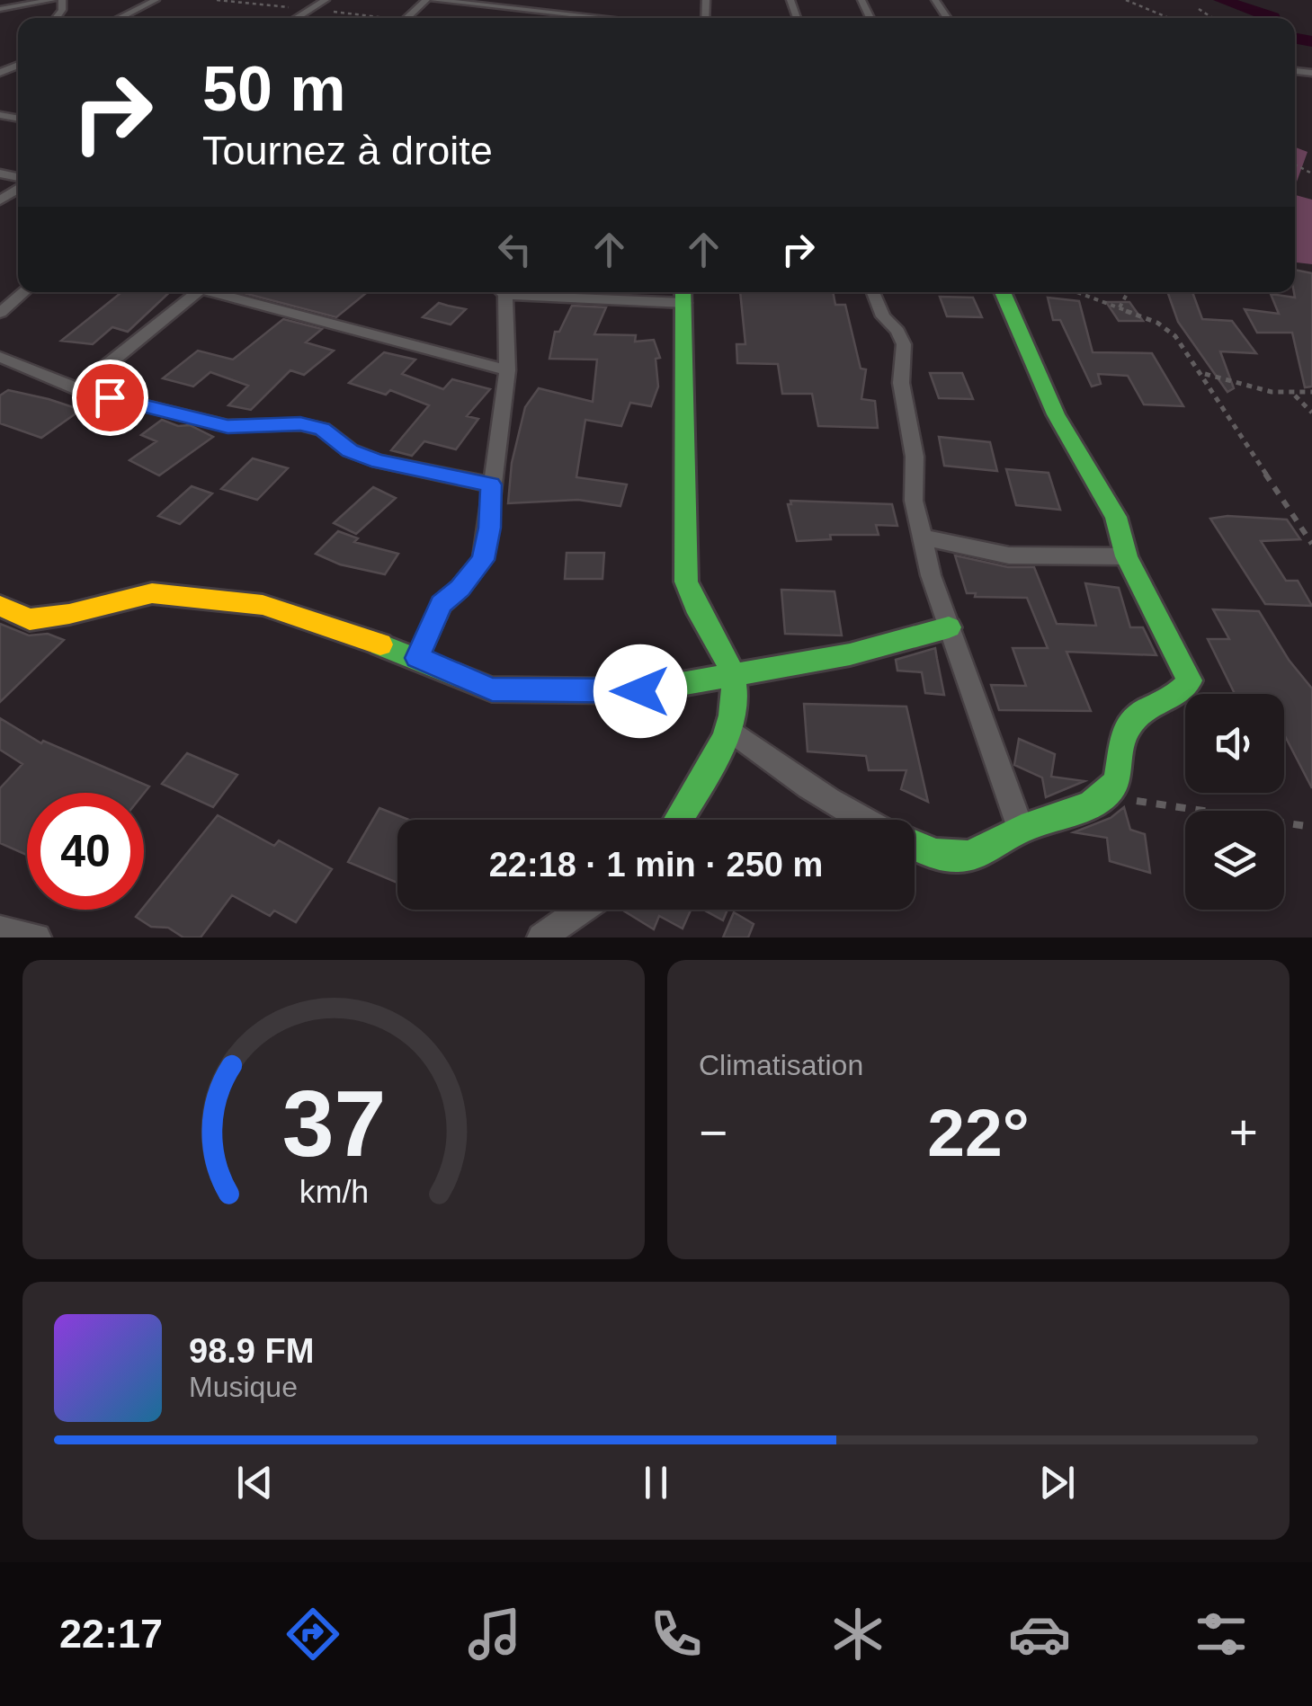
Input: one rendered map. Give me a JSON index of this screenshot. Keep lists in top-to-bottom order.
{
  "page": {
    "turn": ["50 m", "Tournez à droite"],
    "limit": "40",
    "trip": "22:18 · 1 min · 250 m",
    "tile": "Climatisation",
    "heat": ["−", "22°", "+"],
    "song": ["98.9 FM", "Musique"],
    "tabs": "22:17",
    "gauge": ["37", "km/h"]
  }
}
